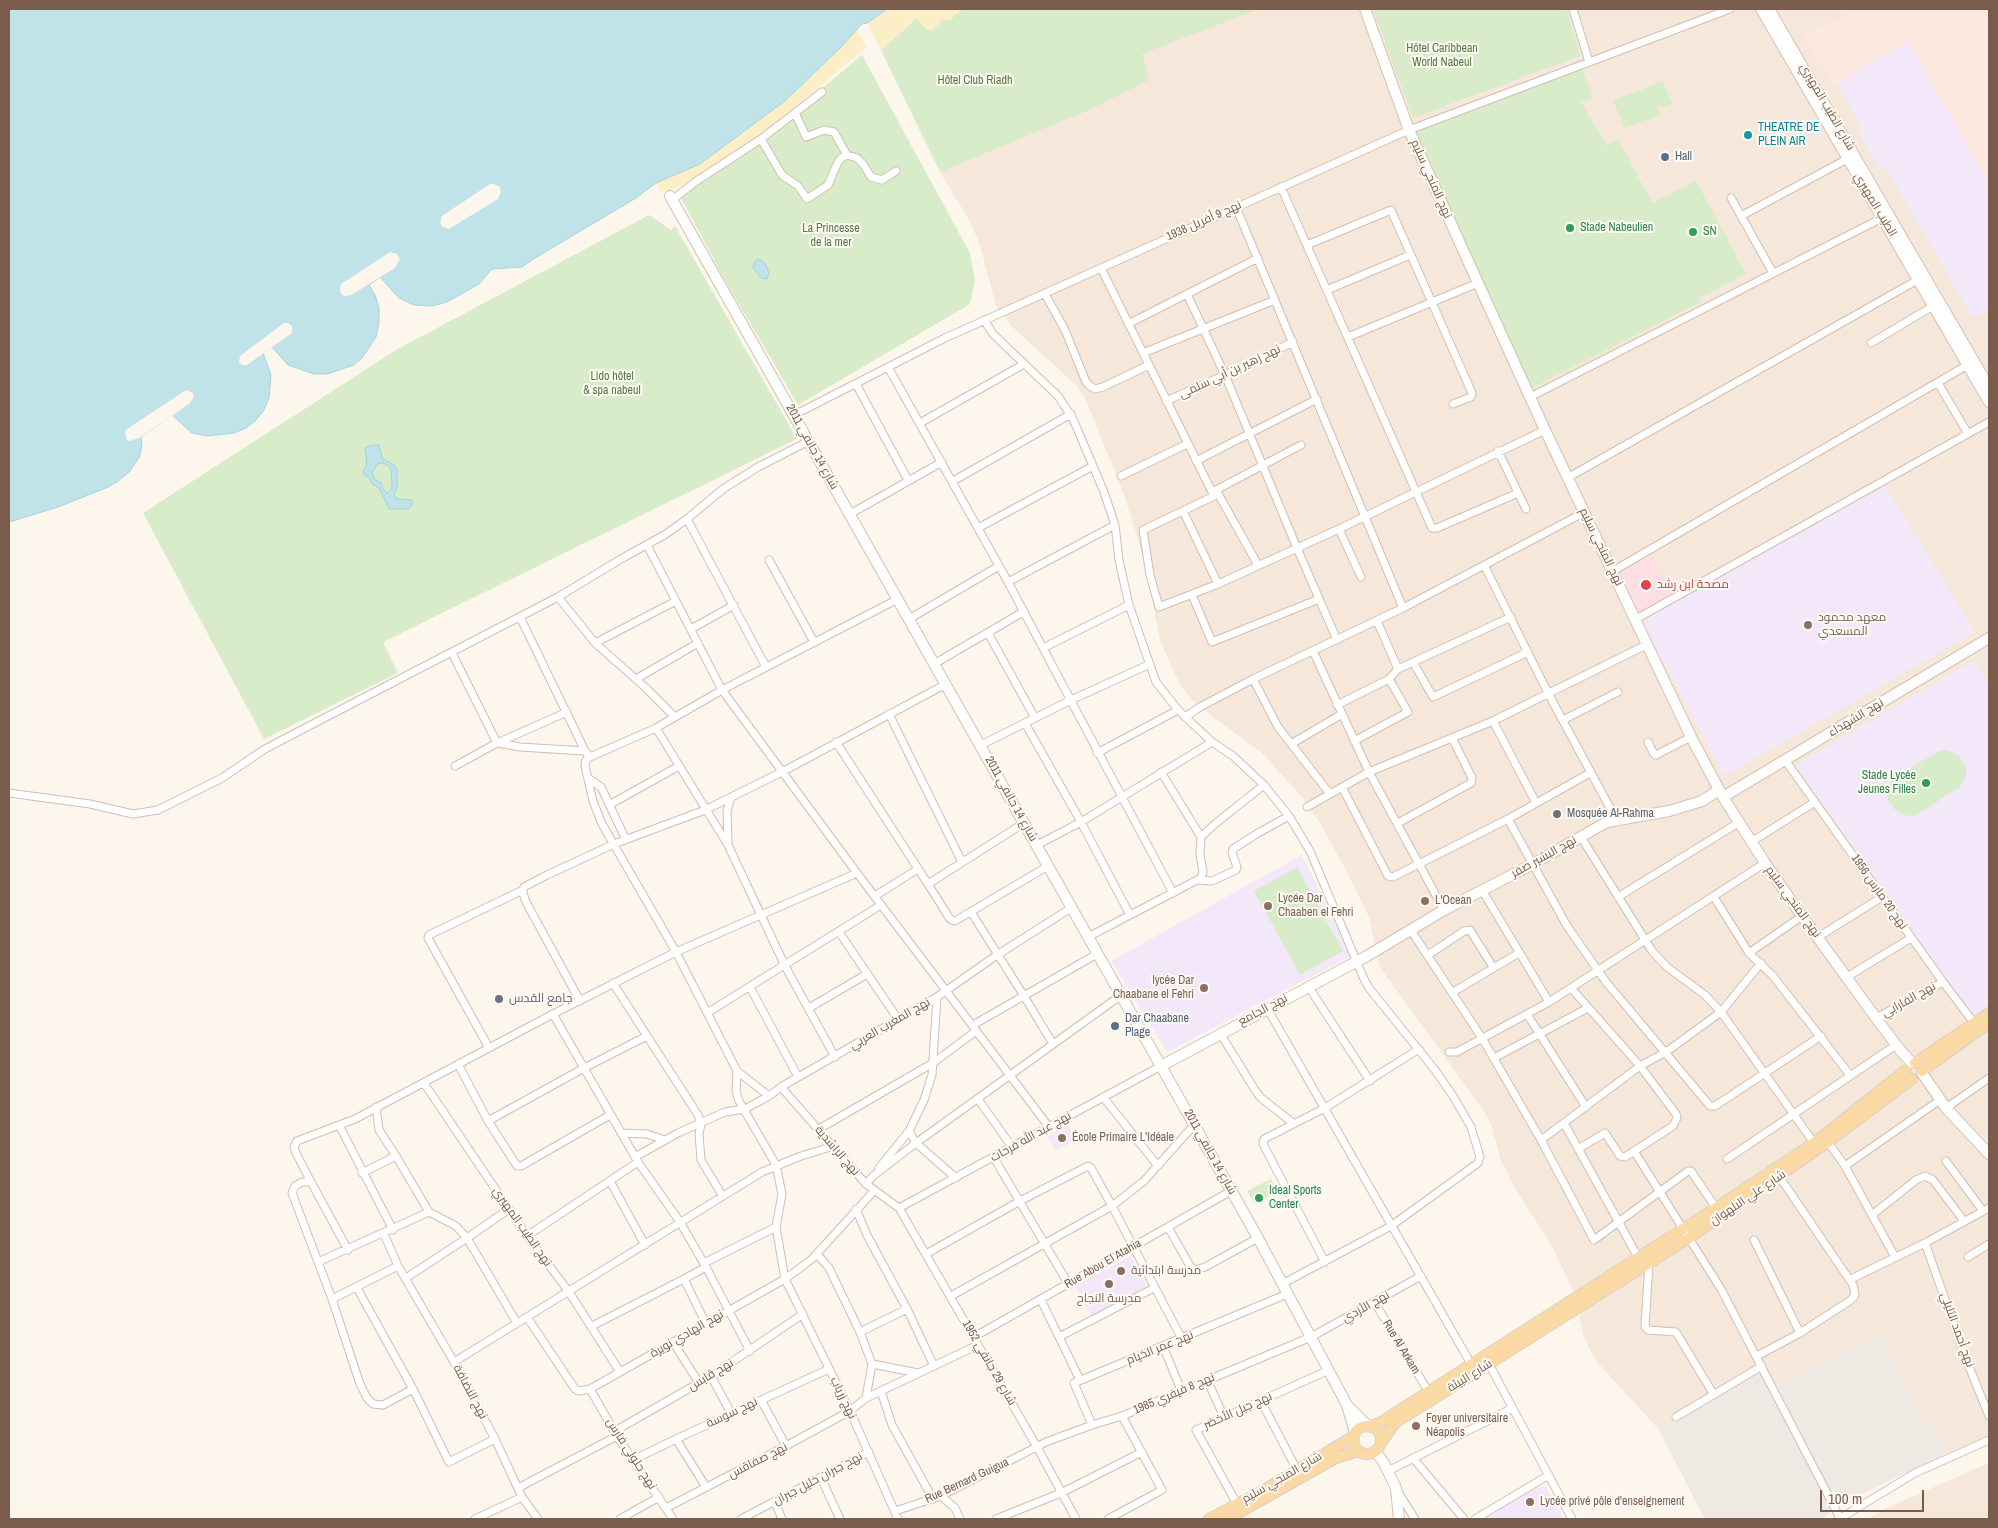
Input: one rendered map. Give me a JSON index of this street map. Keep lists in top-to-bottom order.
{
  "streets": {
    "main road": ["شارع علي البلهوان", "شارع البيئة", "شارع المنجي سليم"],
    "street": [
      "شارع الطيب المهيري",
      "نهج المنجي سليم",
      "نهج 9 أفريل 1938",
      "نهج زهير بن أبي سلمى",
      "شارع 14 جانفي 2011",
      "نهج الشهداء",
      "نهج البشير صفر",
      "نهج 20 مارس 1956",
      "نهج الفارابي",
      "نهج الجامع",
      "نهج المغرب العربي",
      "نهج عبد الله فرحات",
      "نهج الراشدية",
      "نهج الطيب المهيري",
      "Rue Abou El Atahia",
      "نهج الأزدي",
      "نهج أحمد التليلي",
      "نهج الهادي نويرة",
      "Rue Al Arkam",
      "نهج عمر الخيام",
      "شارع 29 جانفي 1952",
      "نهج قابس",
      "نهج النضافة",
      "نهج 8 فيفري 1985",
      "نهج زرياب",
      "نهج جبل الأخضر",
      "نهج سوسة",
      "نهج جلولي فارس",
      "نهج صفاقس",
      "نهج جبران خليل جبران",
      "Rue Bernard Guigua"
    ]
  },
  "crossings": [
    ["نهج المنجي سليم", "نهج 9 أفريل 1938"],
    ["نهج المنجي سليم", "نهج الشهداء"],
    ["نهج المنجي سليم", "نهج البشير صفر"],
    ["نهج المنجي سليم", "نهج الفارابي"],
    ["نهج المنجي سليم", "شارع علي البلهوان"],
    ["نهج 9 أفريل 1938", "شارع 14 جانفي 2011"],
    ["شارع 14 جانفي 2011", "نهج الجامع"],
    ["شارع 14 جانفي 2011", "نهج المغرب العربي"],
    ["شارع 14 جانفي 2011", "نهج عبد الله فرحات"],
    ["شارع 14 جانفي 2011", "Rue Abou El Atahia"],
    ["شارع 14 جانفي 2011", "نهج الأزدي"],
    ["شارع 14 جانفي 2011", "نهج عمر الخيام"],
    ["شارع 14 جانفي 2011", "نهج 8 فيفري 1985"],
    ["شارع 14 جانفي 2011", "نهج جبل الأخضر"],
    ["نهج الشهداء", "نهج البشير صفر"],
    ["نهج الشهداء", "نهج 20 مارس 1956"],
    ["نهج البشير صفر", "نهج الجامع"],
    ["نهج 20 مارس 1956", "نهج الفارابي"],
    ["نهج 20 مارس 1956", "شارع علي البلهوان"],
    ["نهج الجامع", "نهج عبد الله فرحات"],
    ["نهج المغرب العربي", "نهج الراشدية"],
    ["نهج المغرب العربي", "نهج الطيب المهيري"],
    ["نهج عبد الله فرحات", "نهج الراشدية"],
    ["نهج عبد الله فرحات", "شارع 29 جانفي 1952"],
    ["نهج الراشدية", "نهج الهادي نويرة"],
    ["نهج الراشدية", "شارع 29 جانفي 1952"],
    ["نهج الطيب المهيري", "نهج الهادي نويرة"],
    ["Rue Abou El Atahia", "شارع 29 جانفي 1952"],
    ["نهج الأزدي", "Rue Al Arkam"],
    ["نهج الأزدي", "نهج 8 فيفري 1985"],
    ["نهج الهادي نويرة", "نهج زرياب"],
    ["نهج الهادي نويرة", "نهج جلولي فارس"],
    ["Rue Al Arkam", "شارع البيئة"],
    ["شارع 29 جانفي 1952", "نهج 8 فيفري 1985"],
    ["شارع 29 جانفي 1952", "نهج صفاقس"],
    ["شارع 29 جانفي 1952", "Rue Bernard Guigua"],
    ["نهج قابس", "نهج النضافة"],
    ["نهج قابس", "نهج زرياب"],
    ["نهج قابس", "نهج جلولي فارس"],
    ["شارع البيئة", "شارع المنجي سليم"],
    ["نهج 8 فيفري 1985", "Rue Bernard Guigua"],
    ["نهج زرياب", "نهج سوسة"],
    ["نهج زرياب", "نهج صفاقس"],
    ["نهج زرياب", "نهج جبران خليل جبران"],
    ["نهج زرياب", "Rue Bernard Guigua"],
    ["نهج جبل الأخضر", "شارع المنجي سليم"],
    ["نهج سوسة", "نهج جلولي فارس"],
    ["نهج جلولي فارس", "نهج صفاقس"]
  ],
  "parks": [
    "Hôtel Caribbean World Nabeul",
    "Hôtel Club Riadh",
    "La Princesse de la mer",
    "Lido hôtel & spa nabeul"
  ],
  "places": [
    "THEATRE DE PLEIN AIR",
    "Hall",
    "Stade Nabeulien",
    "SN",
    "مصحة ابن رشد",
    "معهد محمود المسعدي",
    "Stade Lycée Jeunes Filles",
    "Mosquée Al-Rahma",
    "L'Ocean",
    "Lycée Dar Chaaben el Fehri",
    "lycée Dar Chaabane el Fehri",
    "جامع القدس",
    "Dar Chaabane Plage",
    "École Primaire L'Idéale",
    "Ideal Sports Center",
    "مدرسة ابتدائية",
    "مدرسة النجاح",
    "Foyer universitaire Néapolis",
    "Lycée privé pôle d'enseignement"
  ],
  "scale_bar": "100 m"
}
